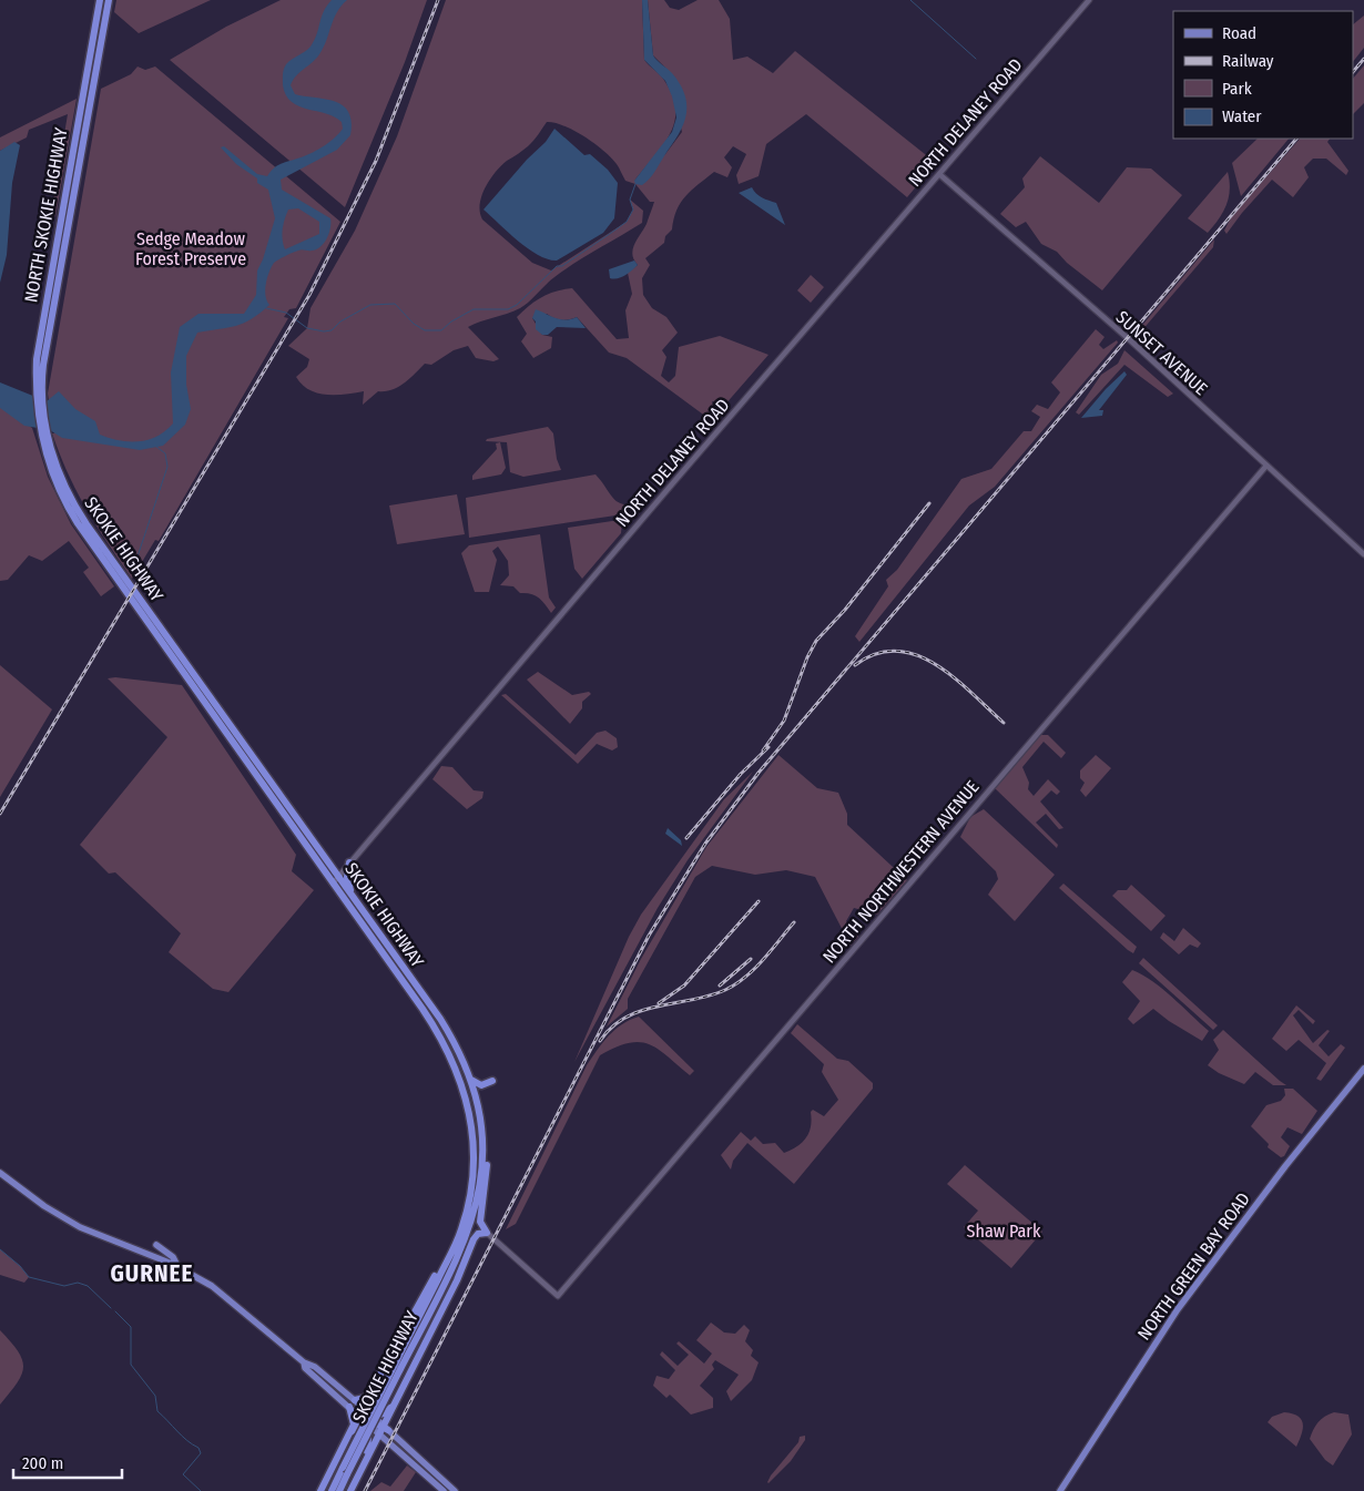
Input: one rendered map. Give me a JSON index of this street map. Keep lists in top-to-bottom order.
{
  "streets": {
    "highway": ["NORTH SKOKIE HIGHWAY", "SKOKIE HIGHWAY"],
    "main road": ["NORTH GREEN BAY ROAD"],
    "street": ["NORTH DELANEY ROAD", "SUNSET AVENUE", "NORTH NORTHWESTERN AVENUE"]
  },
  "crossings": [
    ["NORTH DELANEY ROAD", "SUNSET AVENUE"],
    ["NORTH DELANEY ROAD", "SKOKIE HIGHWAY"],
    ["NORTH SKOKIE HIGHWAY", "SKOKIE HIGHWAY"],
    ["SUNSET AVENUE", "NORTH NORTHWESTERN AVENUE"]
  ],
  "districts": ["GURNEE"],
  "parks": ["Sedge Meadow Forest Preserve", "Shaw Park"],
  "legend": [
    "Road",
    "Railway",
    "Park",
    "Water"
  ],
  "scale_bar": "200 m"
}
